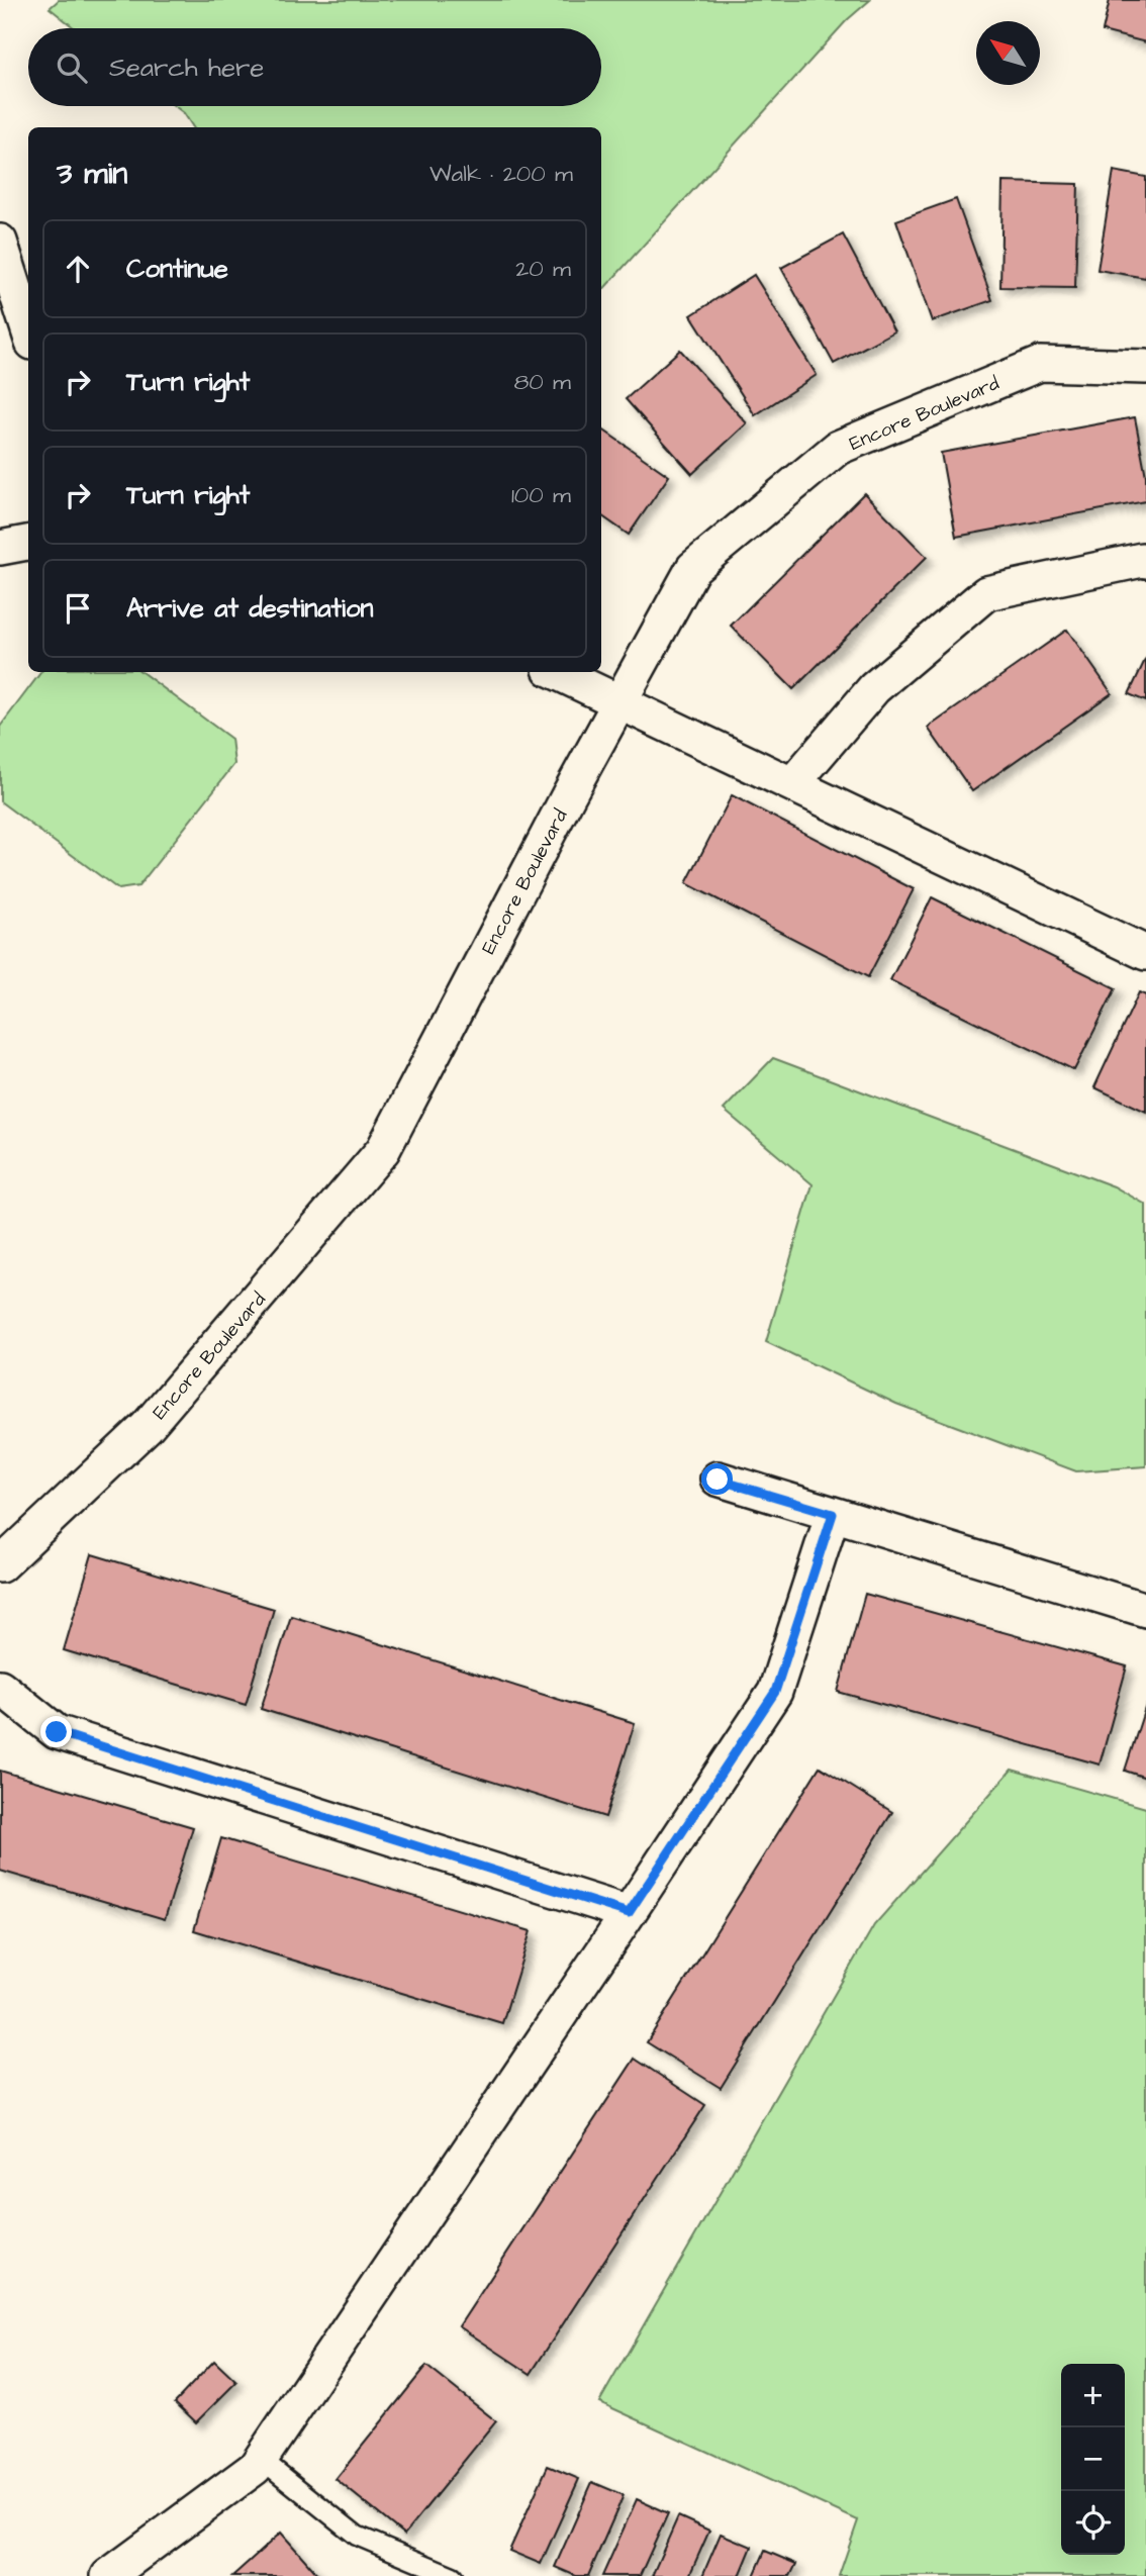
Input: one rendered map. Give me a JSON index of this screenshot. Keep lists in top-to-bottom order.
{
  "streets": {
    "street": ["Encore Boulevard"]
  },
  "north": "top left",
  "page": {
    "search": "Search here",
    "heading": ["3 min", "Walk · 200 m"],
    "list": [
      ["Continue", "20 m"],
      ["Turn right", "80 m"],
      ["Turn right", "100 m"],
      "Arrive at destination"
    ],
    "map_buttons": ["+", "−"]
  }
}
